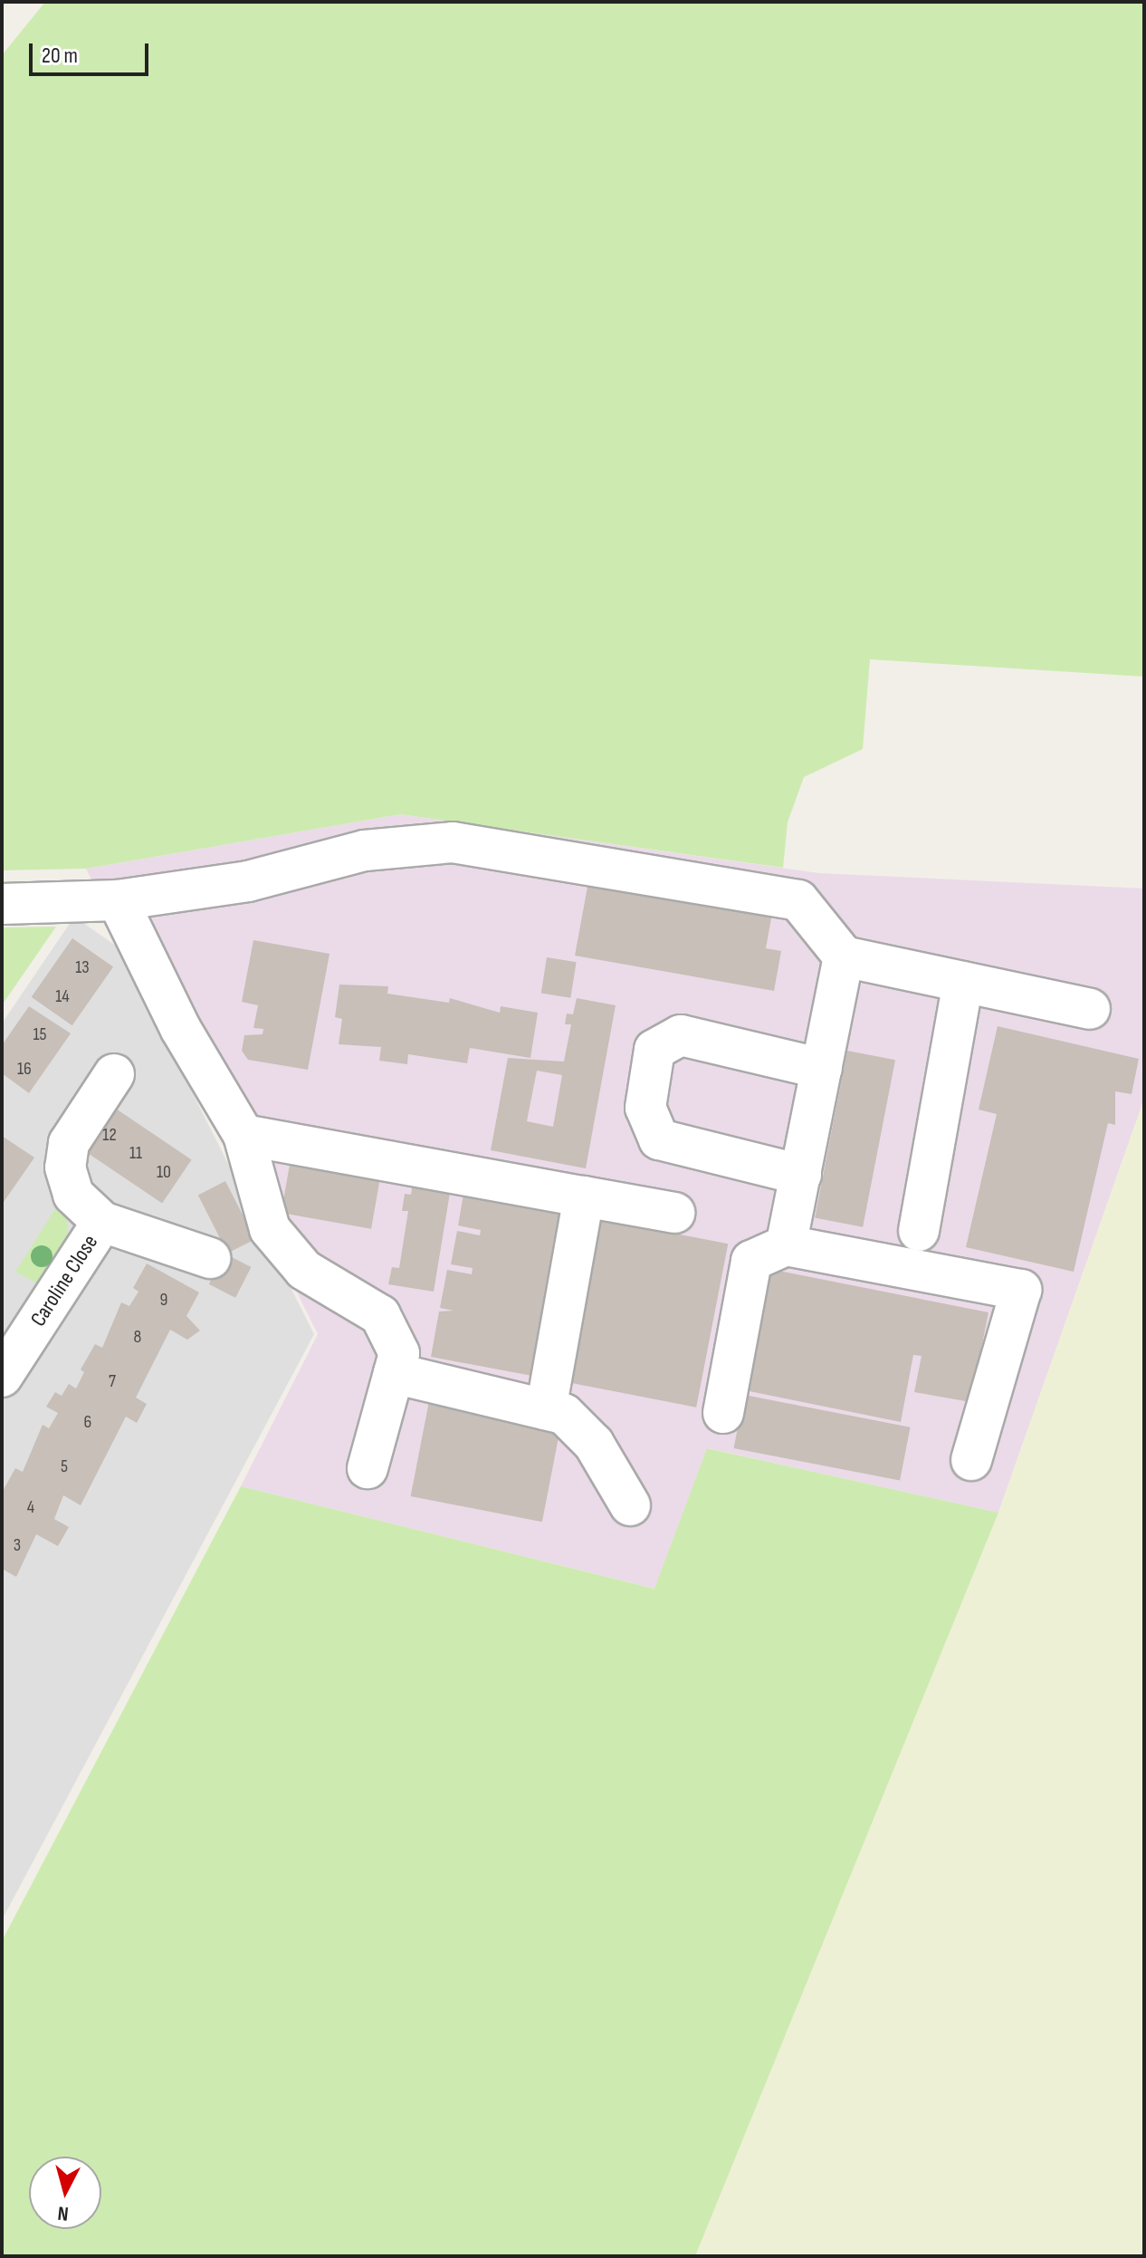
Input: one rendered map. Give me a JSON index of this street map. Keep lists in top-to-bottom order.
{
  "streets": {
    "street": ["Caroline Close"]
  },
  "house_numbers": [
    "13",
    "14",
    "15",
    "16",
    "12",
    "11",
    "10",
    "9",
    "8",
    "7",
    "6",
    "5",
    "4",
    "3"
  ],
  "scale_bar": "20 m",
  "north": "bottom"
}
